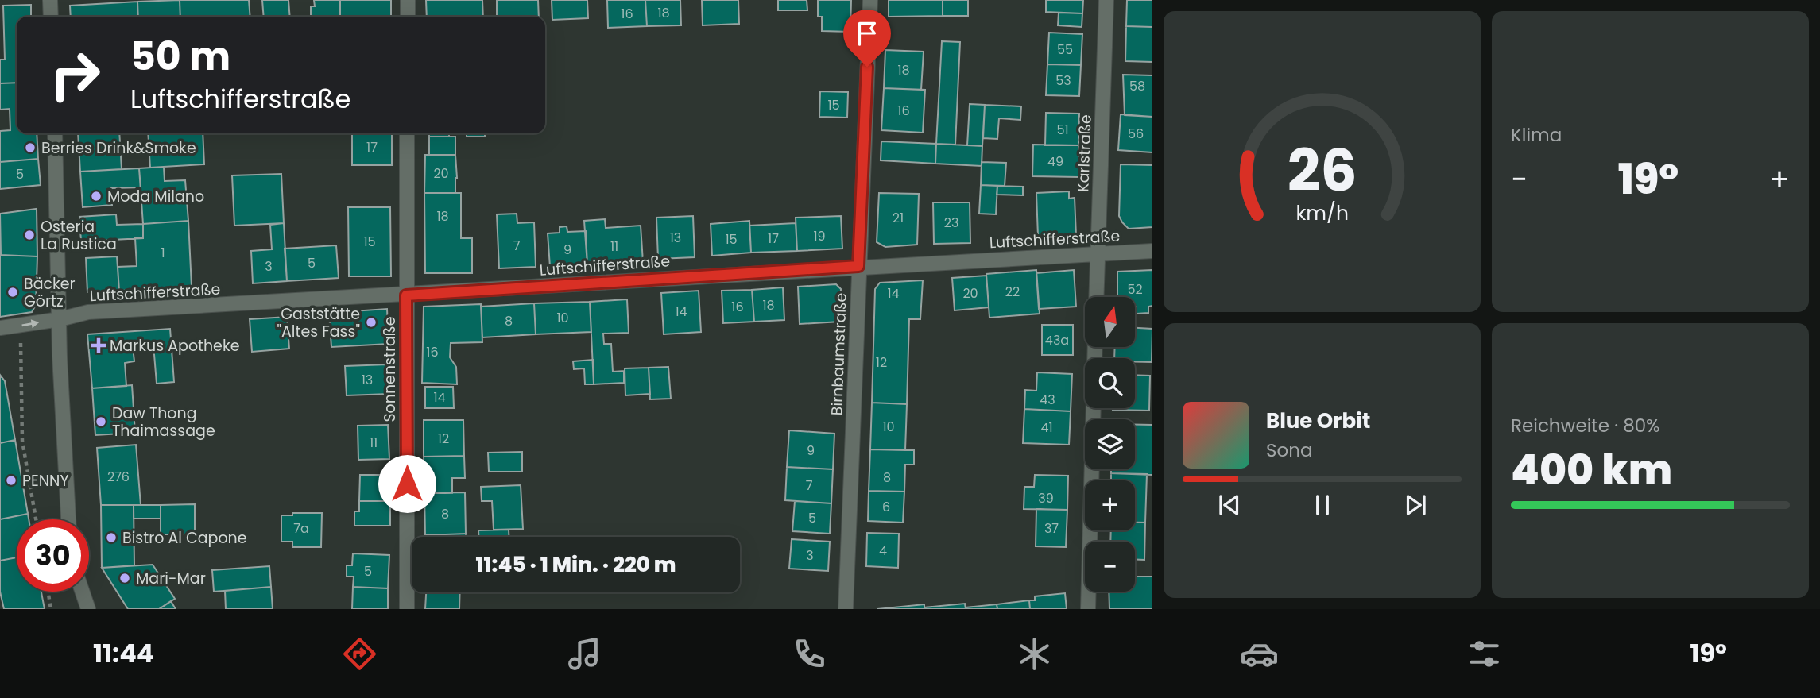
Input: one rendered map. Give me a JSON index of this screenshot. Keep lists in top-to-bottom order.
{
  "streets": {
    "street": [
      "Karlstraße",
      "Luftschifferstraße",
      "Birnbaumstraße",
      "Sonnenstraße"
    ]
  },
  "crossings": [
    ["Karlstraße", "Luftschifferstraße"],
    ["Luftschifferstraße", "Birnbaumstraße"],
    ["Luftschifferstraße", "Sonnenstraße"]
  ],
  "places": {
    "other": [
      "Berries Drink&Smoke",
      "Moda Milano",
      "Osteria La Rustica",
      "Bäcker Görtz",
      "Gaststätte \"Altes Fass\"",
      "Daw Thong Thaimassage",
      "PENNY",
      "Bistro Al Capone",
      "Mari-Mar"
    ],
    "health": ["Markus Apotheke"]
  },
  "house_numbers": [
    "18",
    "16",
    "55",
    "18",
    "53",
    "58",
    "15",
    "16",
    "51",
    "56",
    "17",
    "49",
    "20",
    "5",
    "18",
    "21",
    "23",
    "19",
    "13",
    "17",
    "15",
    "15",
    "7",
    "11",
    "9",
    "1",
    "5",
    "3",
    "52",
    "22",
    "14",
    "20",
    "18",
    "16",
    "14",
    "10",
    "8",
    "43a",
    "16",
    "12",
    "13",
    "14",
    "43",
    "10",
    "41",
    "12",
    "11",
    "9",
    "276",
    "8",
    "7",
    "39",
    "6",
    "8",
    "5",
    "7a",
    "37",
    "4",
    "3",
    "5"
  ],
  "north": "top",
  "page": {
    "tile": [
      "Klima",
      ["Reichweite · 80%", "400 km"]
    ],
    "turn": ["50 m", "Luftschifferstraße"],
    "heat": ["−", "19°", "+"],
    "map_buttons": ["+", "−"],
    "song": ["Blue Orbit", "Sona"],
    "limit": "30",
    "trip": "11:45 · 1 Min. · 220 m",
    "tabs": ["11:44", "19°"],
    "gauge": ["26", "km/h"]
  }
}
